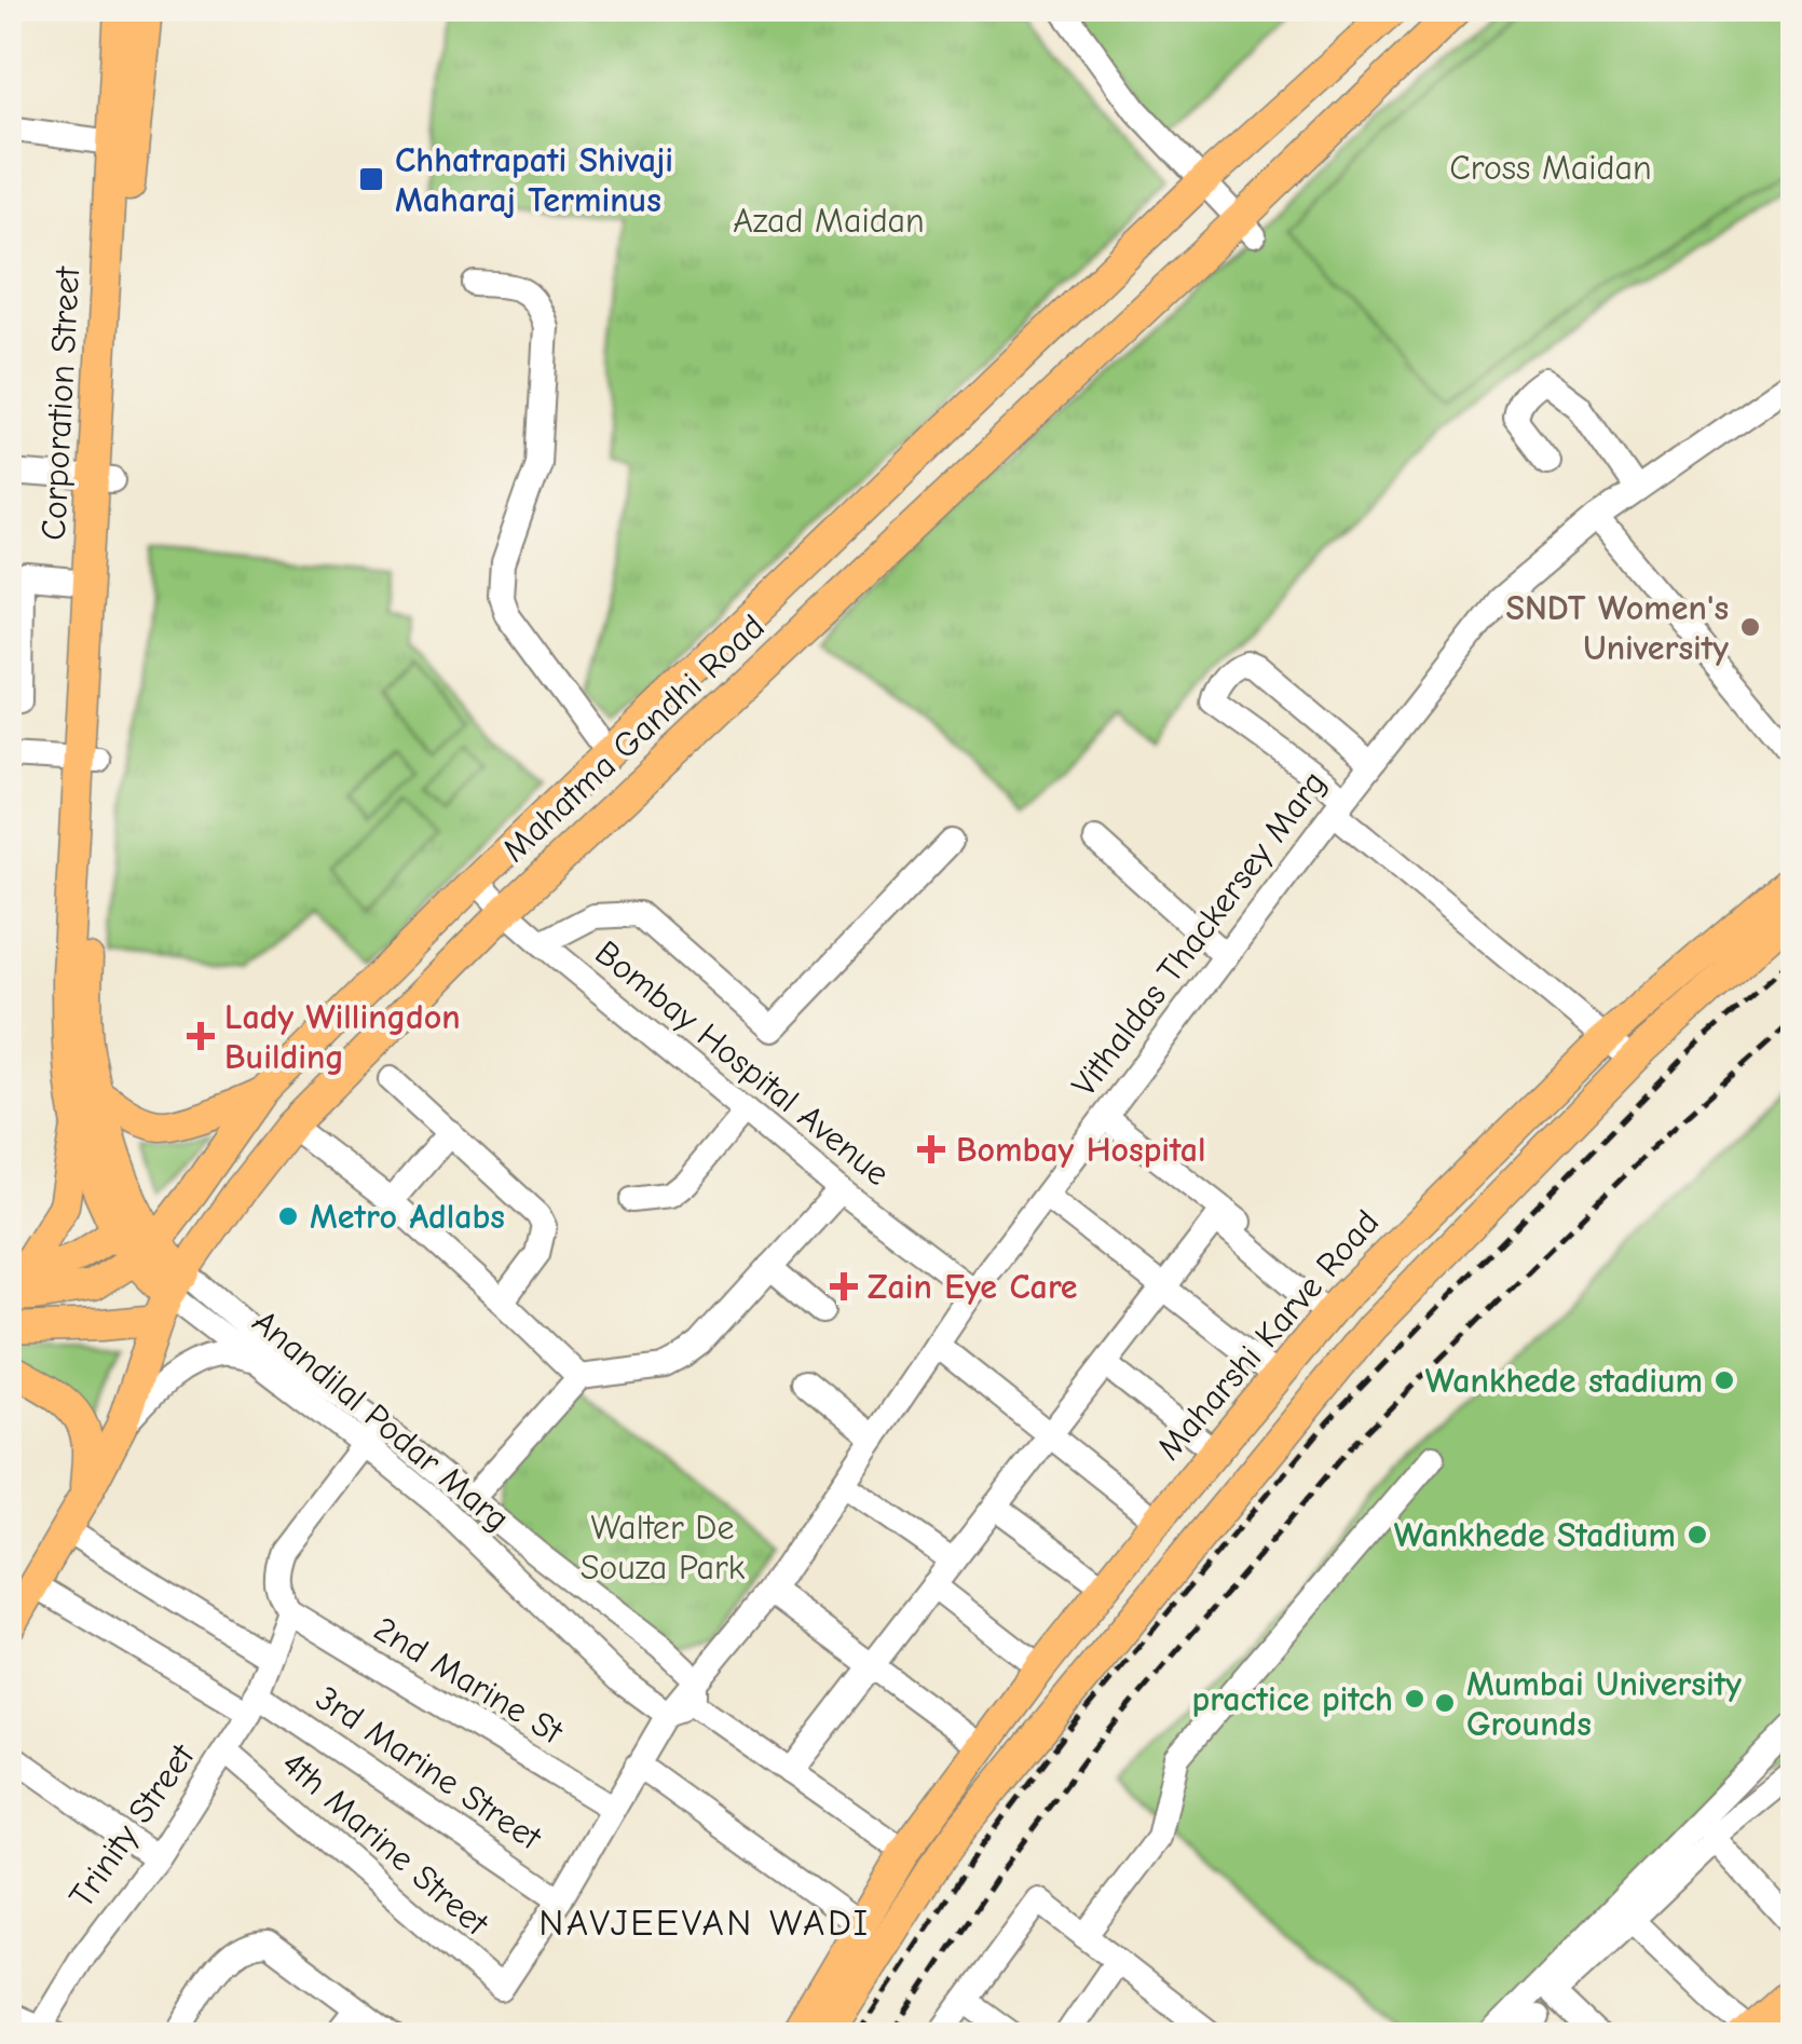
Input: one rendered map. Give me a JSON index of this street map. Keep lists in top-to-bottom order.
{
  "streets": {
    "main road": ["Corporation Street", "Mahatma Gandhi Road", "Maharshi Karve Road"],
    "street": [
      "Vithaldas Thackersey Marg",
      "Bombay Hospital Avenue",
      "Anandilal Podar Marg",
      "2nd Marine St",
      "3rd Marine Street",
      "Trinity Street",
      "4th Marine Street"
    ]
  },
  "crossings": [
    ["Corporation Street", "Mahatma Gandhi Road"],
    ["Corporation Street", "Anandilal Podar Marg"],
    ["Mahatma Gandhi Road", "Bombay Hospital Avenue"],
    ["Mahatma Gandhi Road", "Anandilal Podar Marg"],
    ["Mahatma Gandhi Road", "3rd Marine Street"],
    ["Vithaldas Thackersey Marg", "Bombay Hospital Avenue"],
    ["Vithaldas Thackersey Marg", "Anandilal Podar Marg"],
    ["Maharshi Karve Road", "Anandilal Podar Marg"],
    ["2nd Marine St", "Trinity Street"],
    ["3rd Marine Street", "Trinity Street"],
    ["3rd Marine Street", "4th Marine Street"],
    ["Trinity Street", "4th Marine Street"]
  ],
  "districts": ["NAVJEEVAN WADI"],
  "parks": ["Cross Maidan", "Azad Maidan", "Walter De Souza Park"],
  "places": {
    "transit": ["Chhatrapati Shivaji Maharaj Terminus"],
    "other": [
      "SNDT Women's University",
      "Metro Adlabs",
      "Wankhede stadium",
      "Wankhede Stadium",
      "practice pitch",
      "Mumbai University Grounds"
    ],
    "health": ["Lady Willingdon Building", "Bombay Hospital", "Zain Eye Care"]
  }
}
